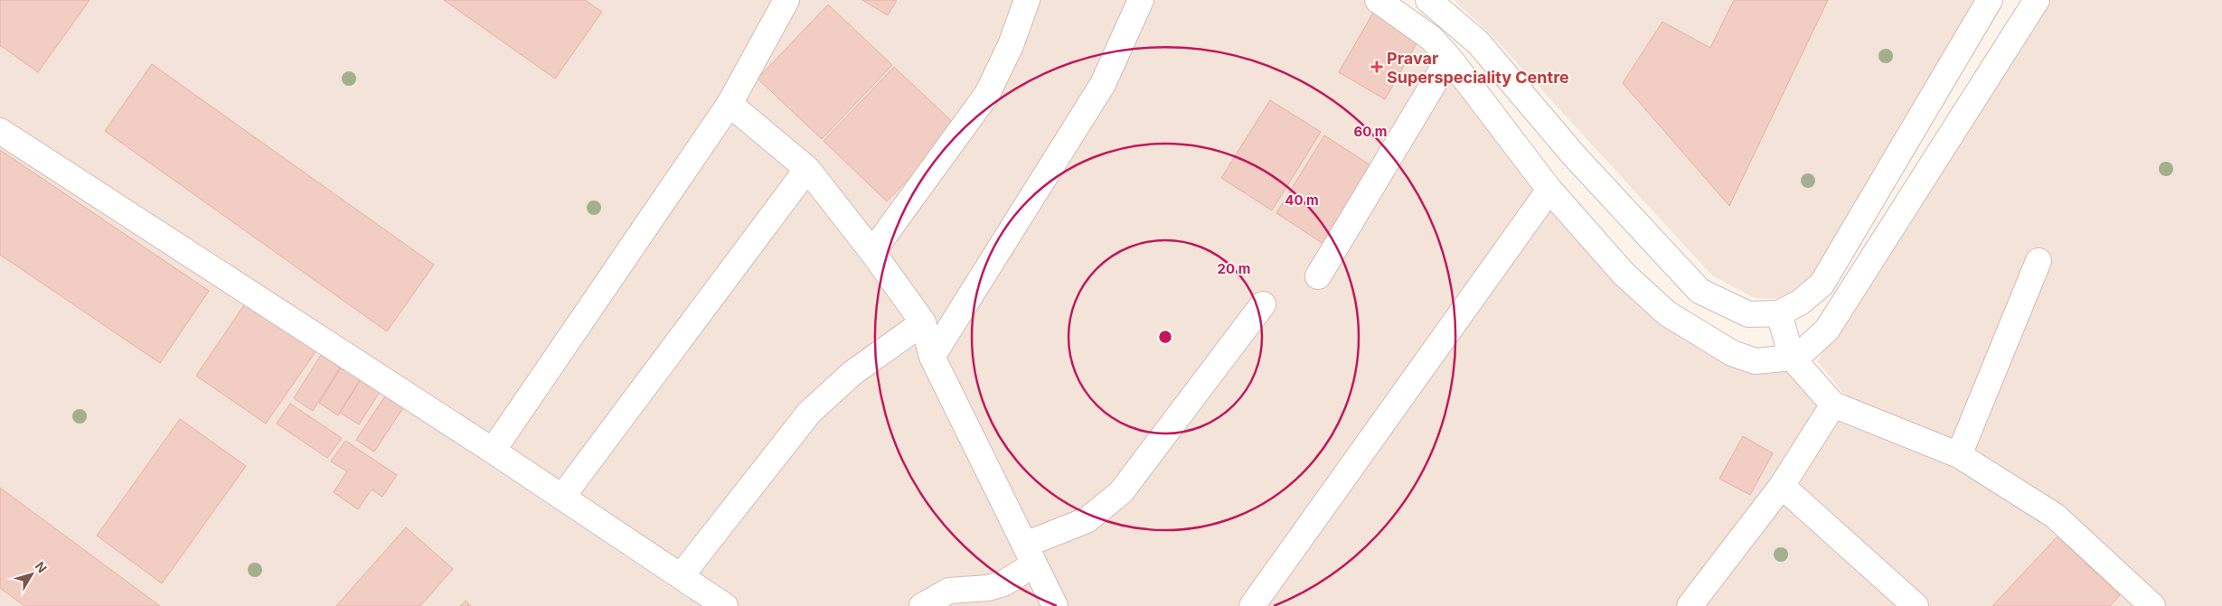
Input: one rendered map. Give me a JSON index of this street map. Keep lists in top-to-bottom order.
{
  "places": {
    "health": ["Pravar Superspeciality Centre"]
  },
  "north": "top right",
  "rings": ["60 m", "40 m", "20 m"]
}
